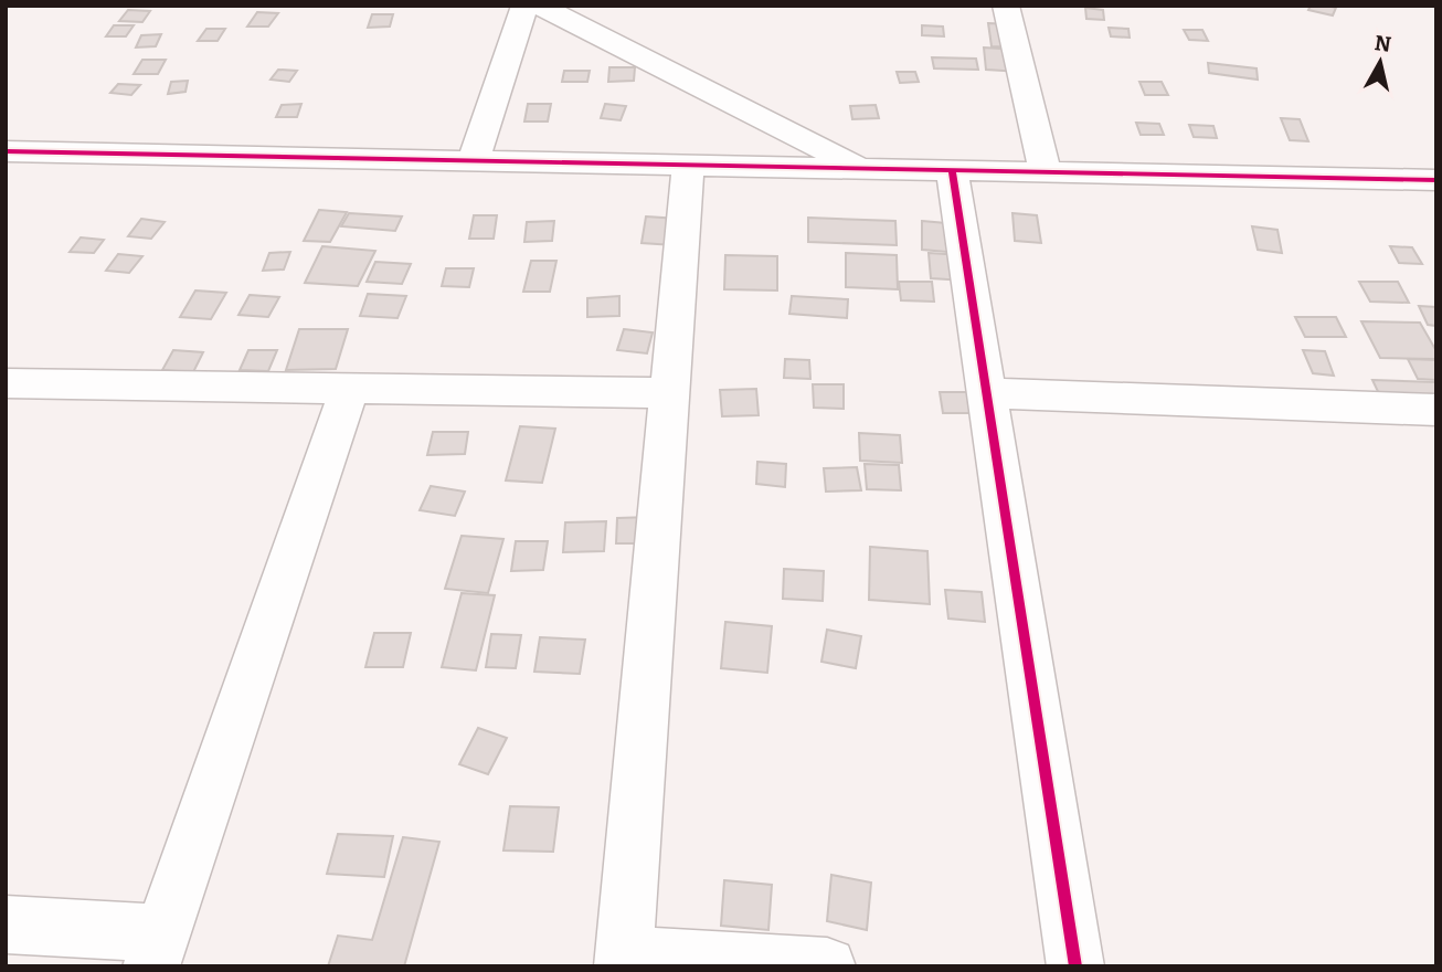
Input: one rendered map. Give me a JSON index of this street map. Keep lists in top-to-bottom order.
{
  "north": "top"
}
